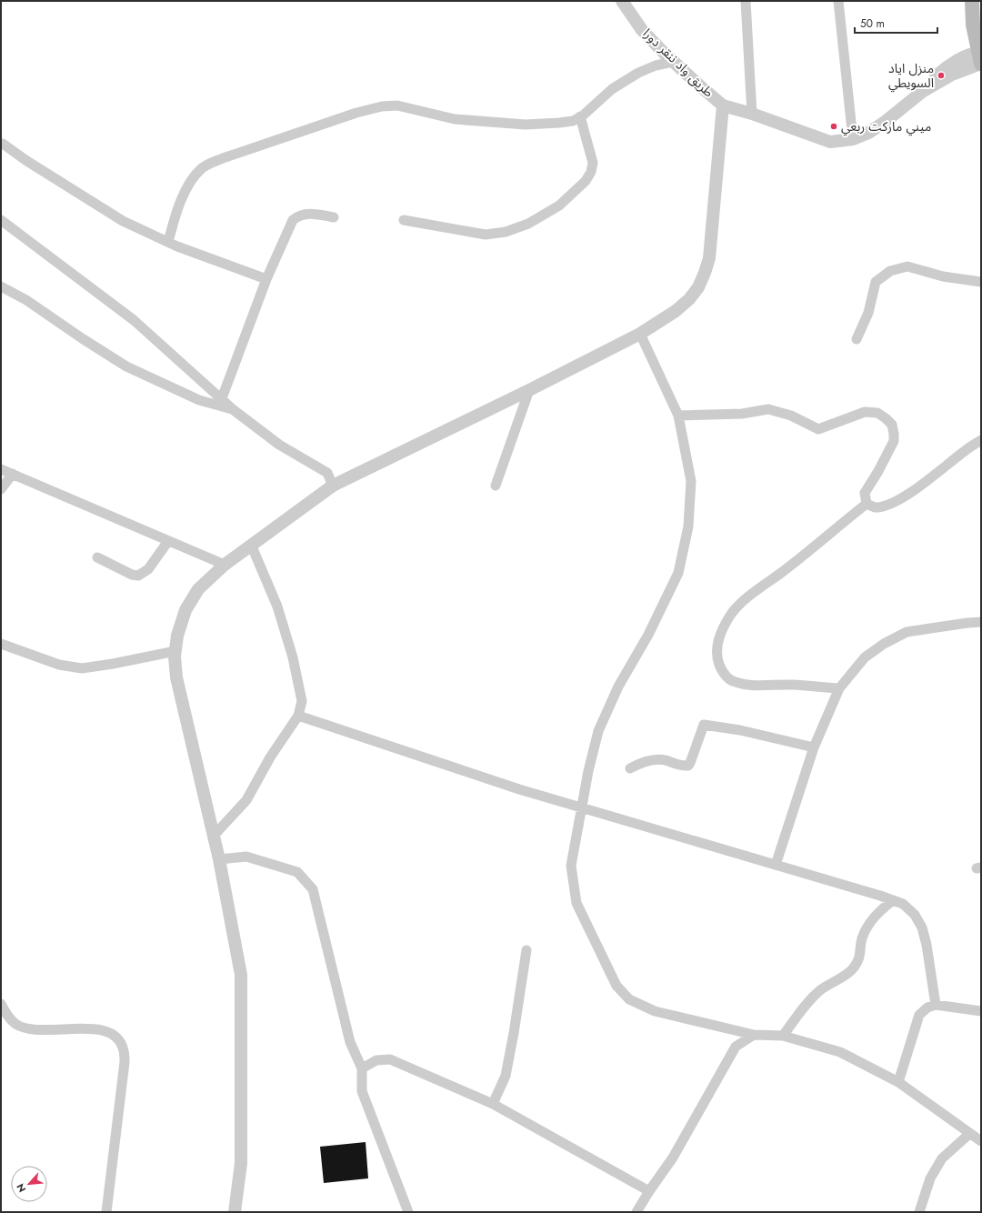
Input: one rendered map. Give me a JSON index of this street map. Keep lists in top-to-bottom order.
{
  "streets": {
    "street": ["طريق واد ننقر دورا"]
  },
  "places": ["منزل اياد السويطي", "ميني ماركت ربعي"],
  "scale_bar": "50 m",
  "north": "bottom left"
}
